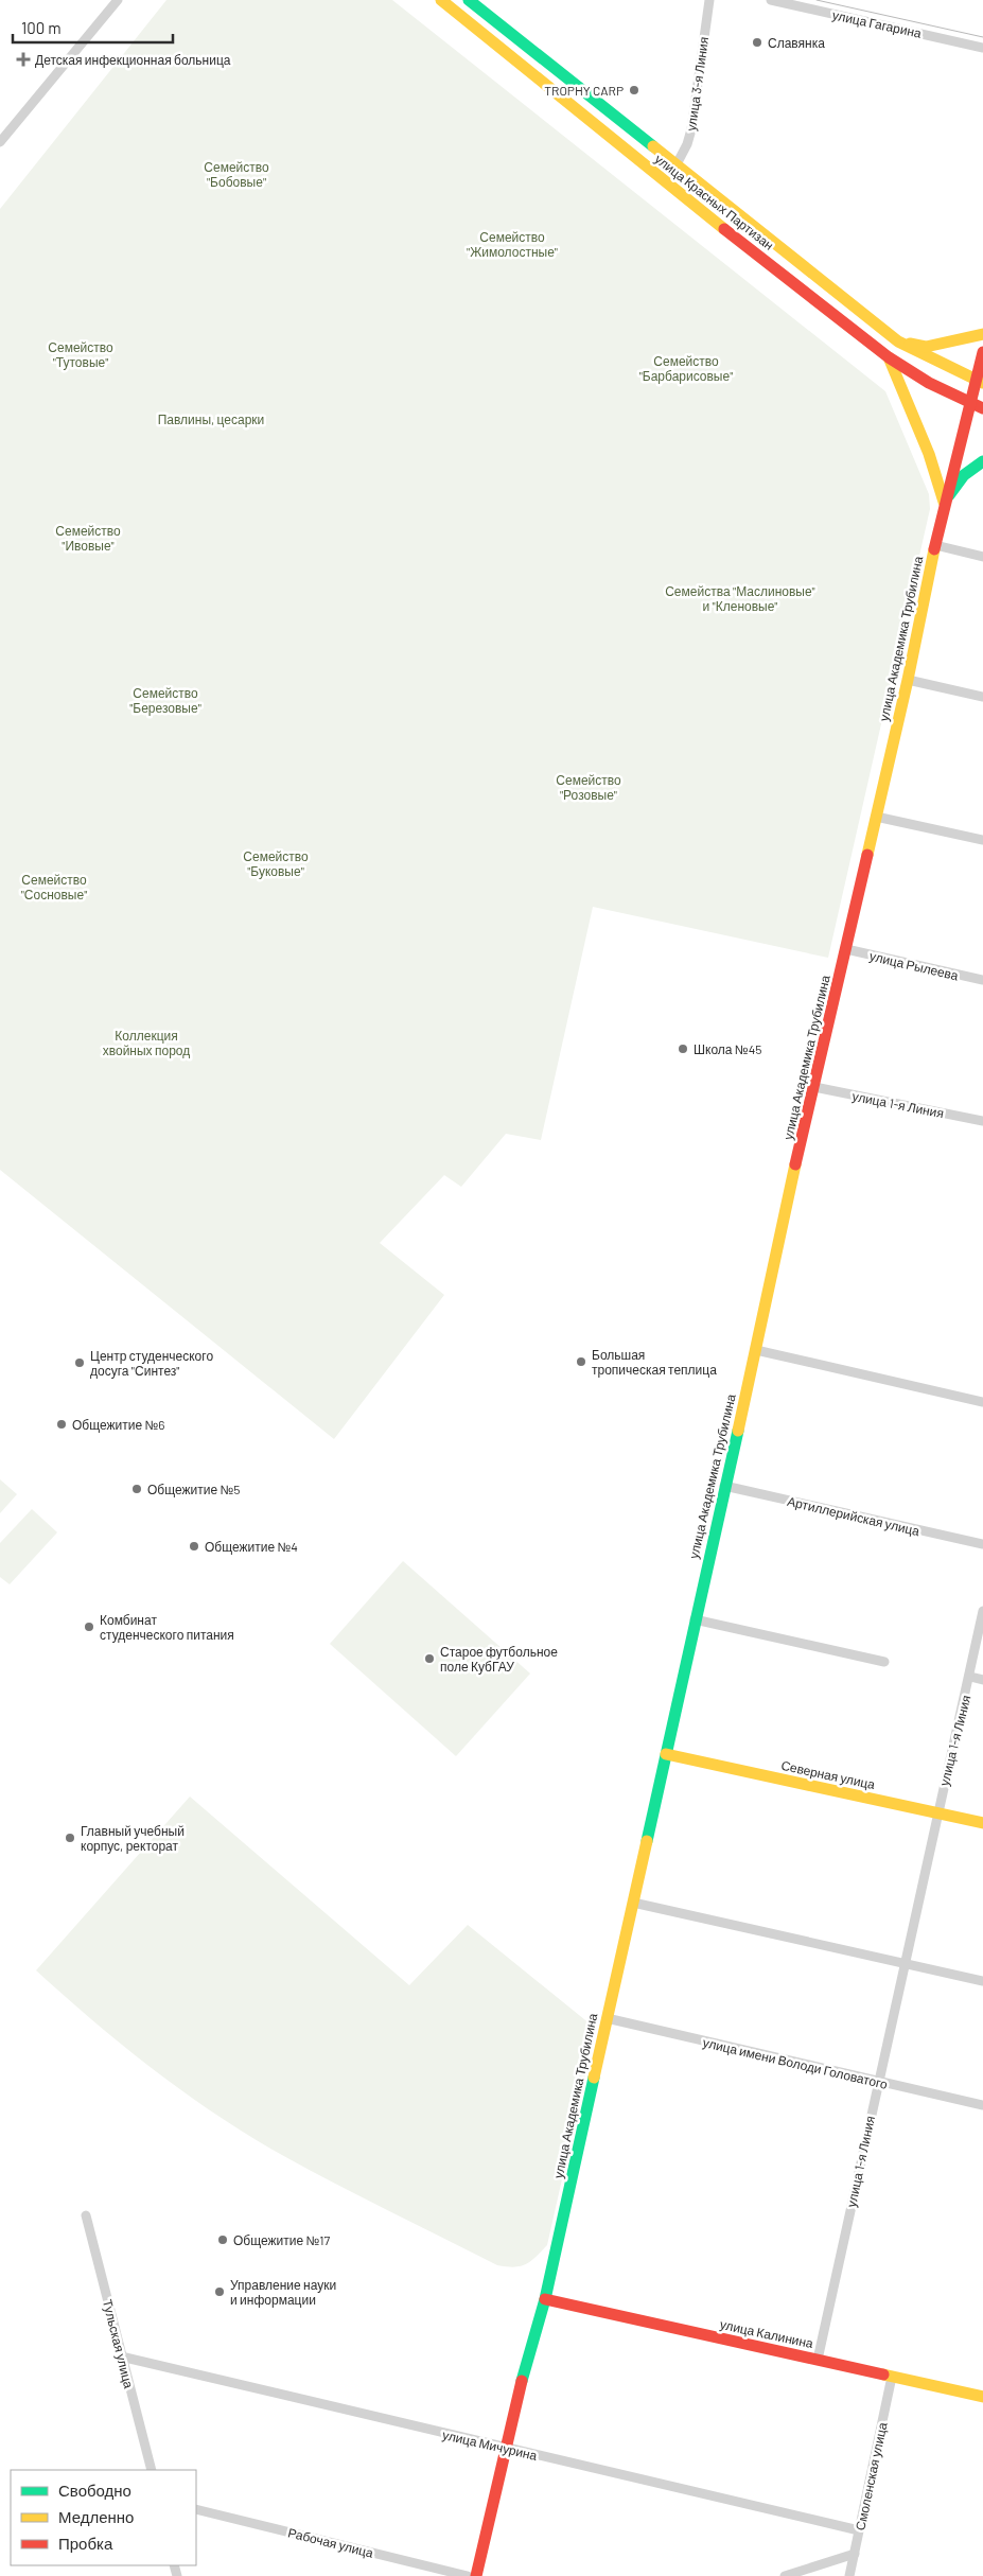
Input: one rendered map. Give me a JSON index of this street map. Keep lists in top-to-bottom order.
{
  "streets": {
    "main road": [
      "улица Красных Партизан",
      "улица Академика Трубилина",
      "Северная улица",
      "улица Калинина"
    ],
    "street": [
      "улица Гагарина",
      "улица 3-я Линия",
      "улица Рылеева",
      "улица 1-я Линия",
      "Артиллерийская улица",
      "улица имени Володи Головатого",
      "Тульская улица",
      "улица Мичурина",
      "Смоленская улица",
      "Рабочая улица"
    ]
  },
  "crossings": [
    ["улица 3-я Линия", "улица Красных Партизан"],
    ["улица Красных Партизан", "улица Академика Трубилина"],
    ["улица Академика Трубилина", "улица Рылеева"],
    ["улица Академика Трубилина", "улица 1-я Линия"],
    ["улица Академика Трубилина", "Артиллерийская улица"],
    ["улица Академика Трубилина", "Северная улица"],
    ["улица Академика Трубилина", "улица имени Володи Головатого"],
    ["улица Академика Трубилина", "улица Калинина"],
    ["улица Академика Трубилина", "улица Мичурина"],
    ["улица 1-я Линия", "Северная улица"],
    ["улица 1-я Линия", "улица имени Володи Головатого"],
    ["улица 1-я Линия", "улица Калинина"],
    ["улица Калинина", "Смоленская улица"],
    ["Тульская улица", "улица Мичурина"],
    ["улица Мичурина", "Смоленская улица"]
  ],
  "parks": [
    "Семейство \"Бобовые\"",
    "Семейство \"Жимолостные\"",
    "Семейство \"Тутовые\"",
    "Семейство \"Барбарисовые\"",
    "Павлины, цесарки",
    "Семейство \"Ивовые\"",
    "Семейства \"Маслиновые\" и \"Кленовые\"",
    "Семейство \"Березовые\"",
    "Семейство \"Розовые\"",
    "Семейство \"Буковые\"",
    "Семейство \"Сосновые\"",
    "Коллекция хвойных пород"
  ],
  "places": {
    "other": [
      "Славянка",
      "TROPHY CARP",
      "Школа №45",
      "Большая тропическая теплица",
      "Центр студенческого досуга \"Синтез\"",
      "Общежитие №6",
      "Общежитие №5",
      "Общежитие №4",
      "Комбинат студенческого питания",
      "Старое футбольное поле КубГАУ",
      "Главный учебный корпус, ректорат",
      "Общежитие №17",
      "Управление науки и информации"
    ],
    "health": ["Детская инфекционная больница"]
  },
  "legend": ["Свободно", "Медленно", "Пробка"],
  "scale_bar": "100 m"
}
